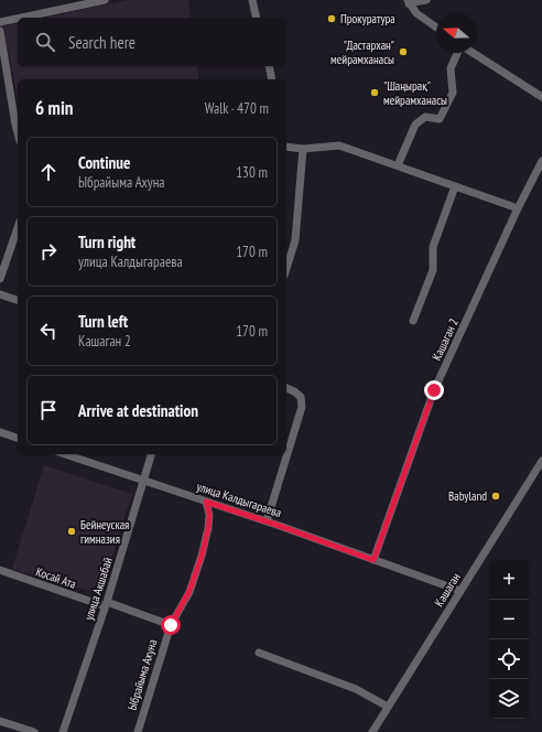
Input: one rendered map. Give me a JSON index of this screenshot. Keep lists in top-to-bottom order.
{
  "streets": {
    "street": [
      "Кашаган 2",
      "улица Калдыгараева",
      "Косай Ата",
      "улица Акшабай",
      "Кашаган",
      "Ыбрайыма Ахуна"
    ]
  },
  "crossings": [
    ["Кашаган 2", "улица Калдыгараева"],
    ["улица Калдыгараева", "улица Акшабай"],
    ["улица Калдыгараева", "Кашаган"],
    ["улица Калдыгараева", "Ыбрайыма Ахуна"],
    ["Косай Ата", "улица Акшабай"],
    ["Косай Ата", "Ыбрайыма Ахуна"]
  ],
  "places": [
    "Прокуратура",
    "\"Дастархан\" мейрамханасы",
    "\"Шаңырақ\" мейрамханасы",
    "Babyland",
    "Бейнеуская гимназия"
  ],
  "north": "left",
  "page": {
    "search": "Search here",
    "heading": ["6 min", "Walk · 470 m"],
    "list": [
      ["Continue", "Ыбрайыма Ахуна", "130 m"],
      ["Turn right", "улица Калдыгараева", "170 m"],
      ["Turn left", "Кашаган 2", "170 m"],
      "Arrive at destination"
    ],
    "map_buttons": ["+", "−"]
  }
}
